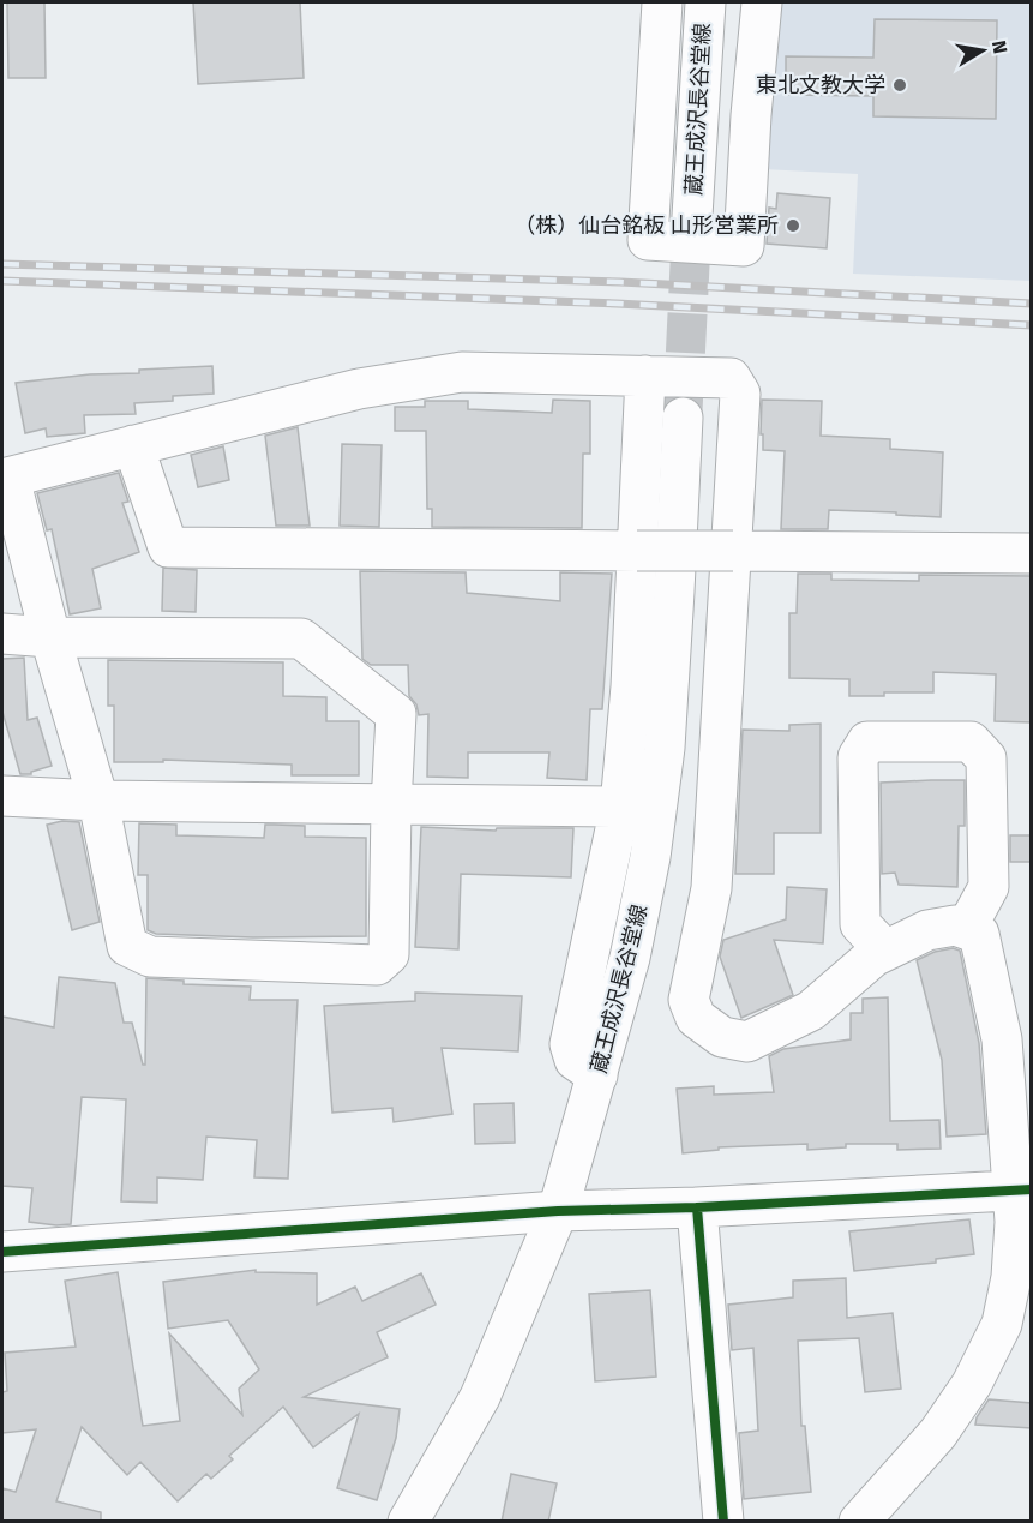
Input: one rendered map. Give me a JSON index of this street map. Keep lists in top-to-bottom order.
{
  "streets": {
    "main road": ["蔵王成沢長谷堂線"]
  },
  "places": ["東北文教大学", "（株）仙台銘板 山形営業所"],
  "north": "right"
}
